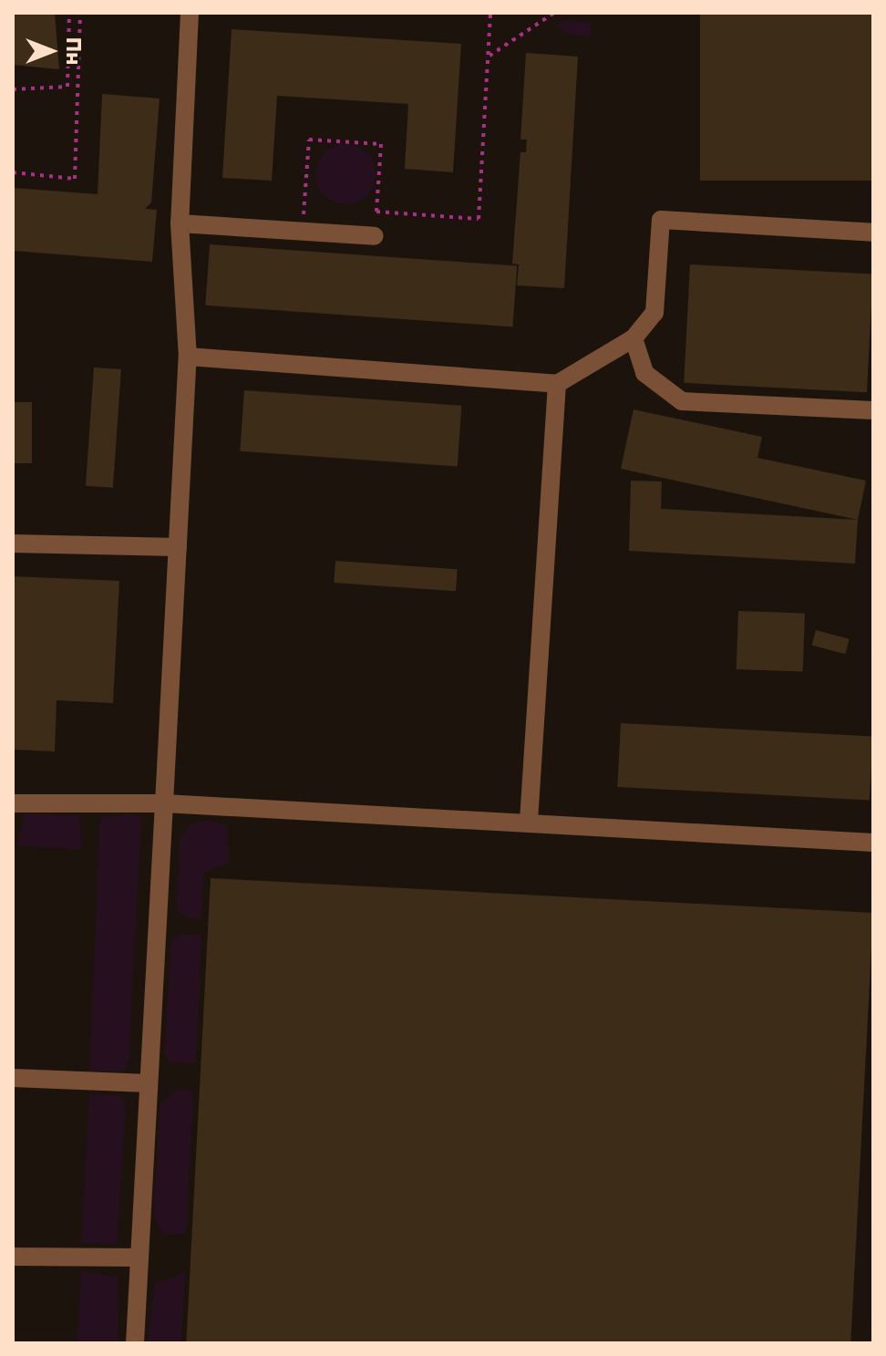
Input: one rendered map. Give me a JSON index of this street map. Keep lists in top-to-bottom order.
{
  "north": "right"
}
